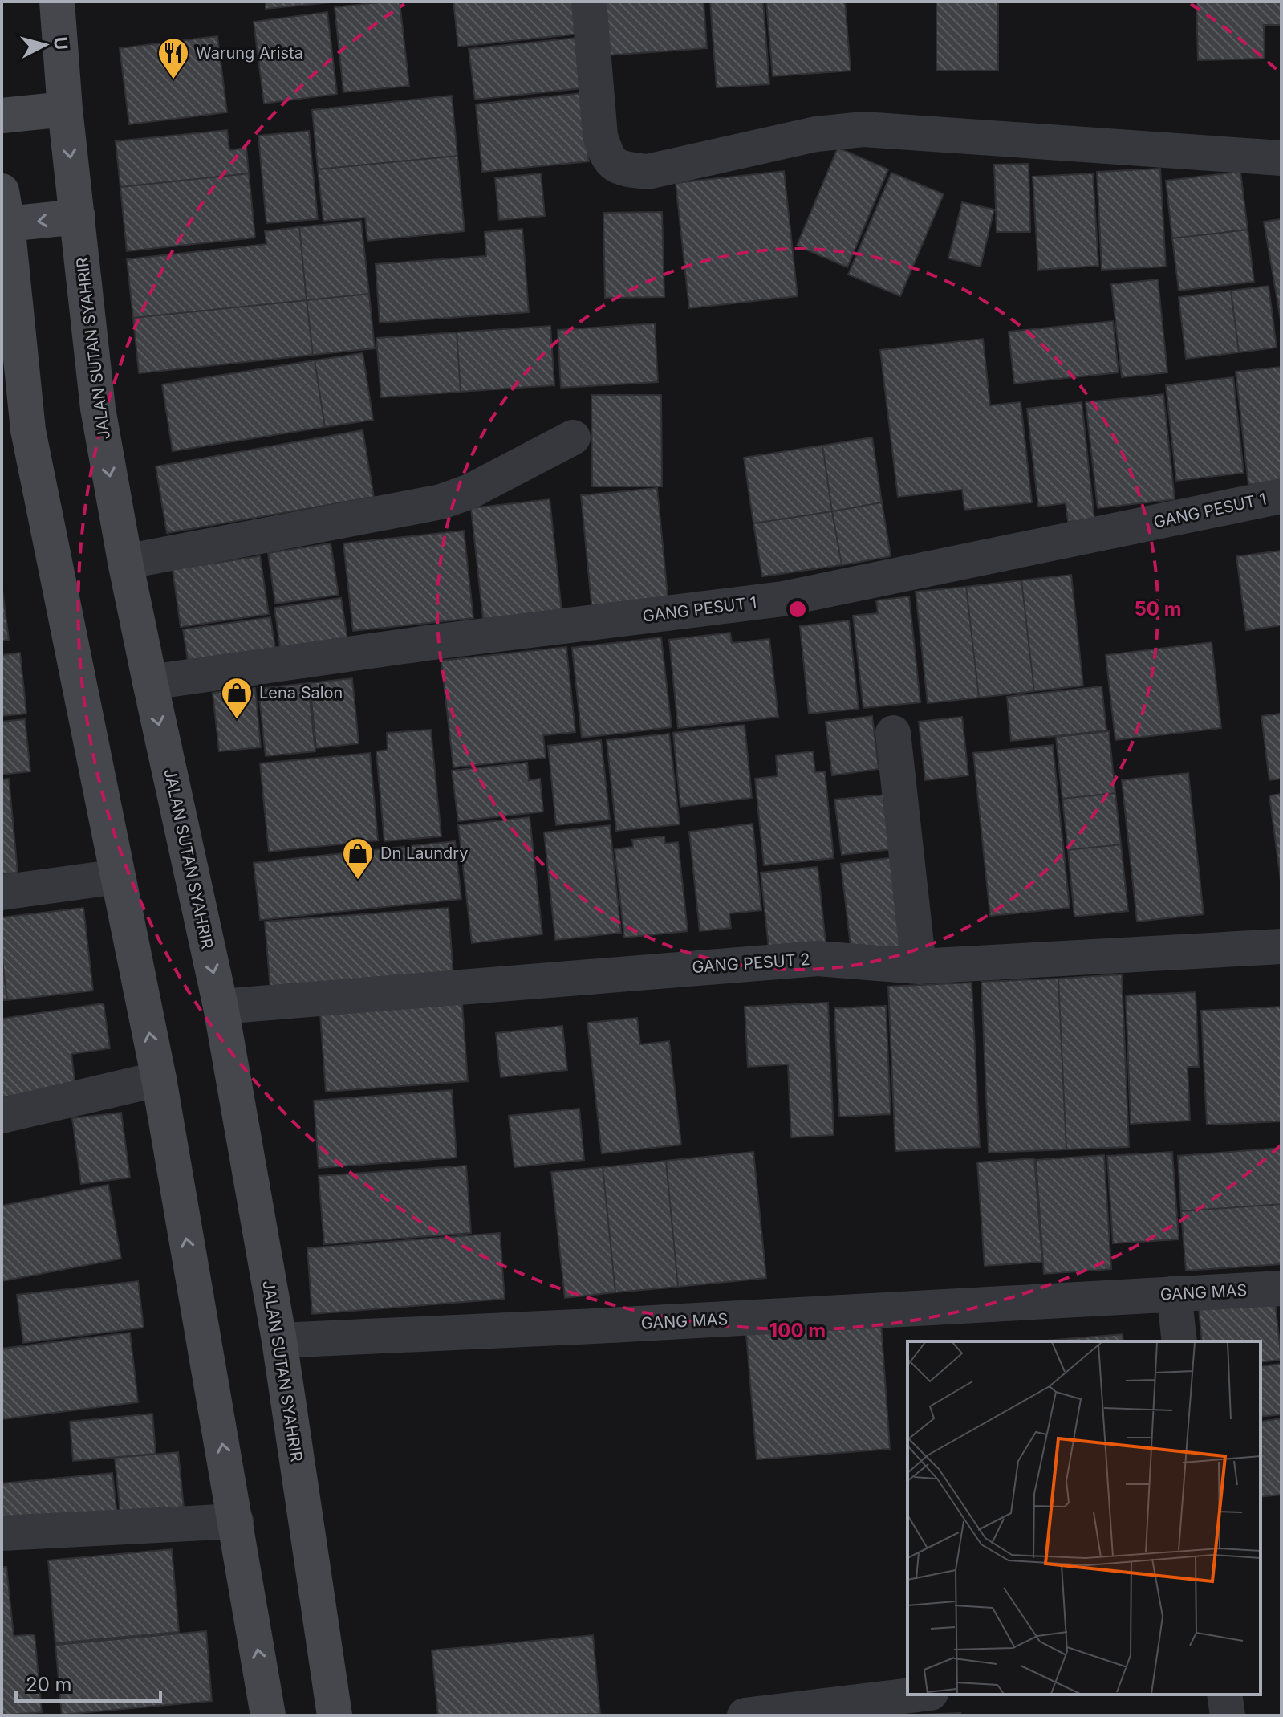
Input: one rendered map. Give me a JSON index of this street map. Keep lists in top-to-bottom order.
{
  "streets": {
    "street": [
      "JALAN SUTAN SYAHRIR",
      "GANG PESUT 1",
      "GANG PESUT 2",
      "GANG MAS"
    ]
  },
  "crossings": [
    ["JALAN SUTAN SYAHRIR", "GANG PESUT 1"],
    ["JALAN SUTAN SYAHRIR", "GANG PESUT 2"],
    ["JALAN SUTAN SYAHRIR", "GANG MAS"]
  ],
  "places": {
    "restaurant": ["Warung Arista"],
    "shop": ["Lena Salon", "Dn Laundry"]
  },
  "scale_bar": "20 m",
  "north": "right",
  "rings": ["50 m", "100 m"]
}
